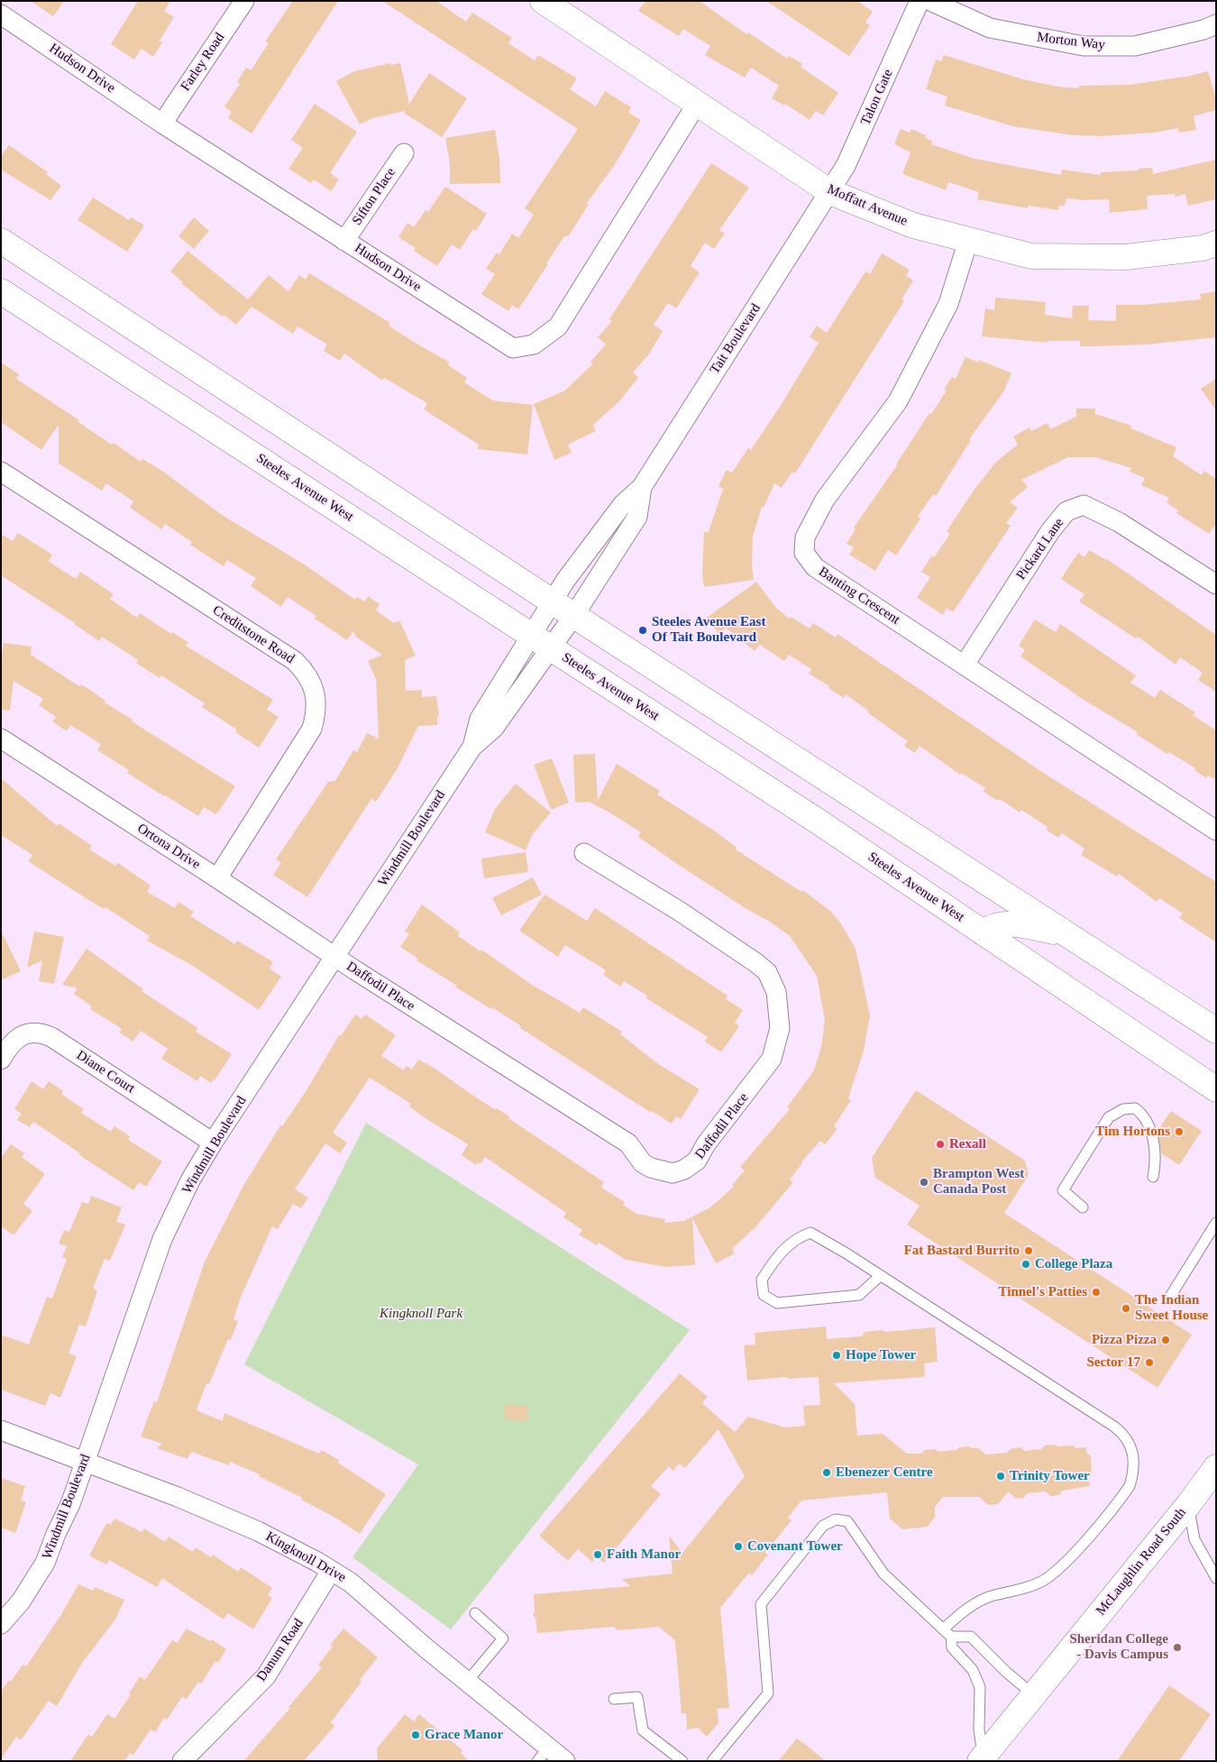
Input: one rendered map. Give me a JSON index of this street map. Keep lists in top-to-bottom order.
{
  "streets": {
    "main road": ["Moffatt Avenue", "Steeles Avenue West", "McLaughlin Road South"],
    "street": [
      "Morton Way",
      "Farley Road",
      "Hudson Drive",
      "Talon Gate",
      "Sifton Place",
      "Tait Boulevard",
      "Pickard Lane",
      "Banting Crescent",
      "Creditstone Road",
      "Windmill Boulevard",
      "Ortona Drive",
      "Daffodil Place",
      "Diane Court",
      "Kingknoll Drive",
      "Danum Road"
    ]
  },
  "crossings": [
    ["Farley Road", "Hudson Drive"],
    ["Hudson Drive", "Sifton Place"],
    ["Hudson Drive", "Moffatt Avenue"],
    ["Talon Gate", "Moffatt Avenue"],
    ["Talon Gate", "Tait Boulevard"],
    ["Moffatt Avenue", "Tait Boulevard"],
    ["Moffatt Avenue", "Banting Crescent"],
    ["Tait Boulevard", "Windmill Boulevard"],
    ["Steeles Avenue West", "Windmill Boulevard"],
    ["Pickard Lane", "Banting Crescent"],
    ["Creditstone Road", "Ortona Drive"],
    ["Windmill Boulevard", "Ortona Drive"],
    ["Windmill Boulevard", "Daffodil Place"],
    ["Windmill Boulevard", "Diane Court"],
    ["Windmill Boulevard", "Kingknoll Drive"],
    ["Ortona Drive", "Daffodil Place"],
    ["Kingknoll Drive", "Danum Road"]
  ],
  "parks": ["Kingknoll Park"],
  "places": [
    "Steeles Avenue East Of Tait Boulevard",
    "Tim Hortons",
    "Rexall",
    "Brampton West Canada Post",
    "Fat Bastard Burrito",
    "College Plaza",
    "Tinnel's Patties",
    "The Indian Sweet House",
    "Pizza Pizza",
    "Hope Tower",
    "Sector 17",
    "Ebenezer Centre",
    "Trinity Tower",
    "Covenant Tower",
    "Faith Manor",
    "Sheridan College - Davis Campus",
    "Grace Manor"
  ]
}
